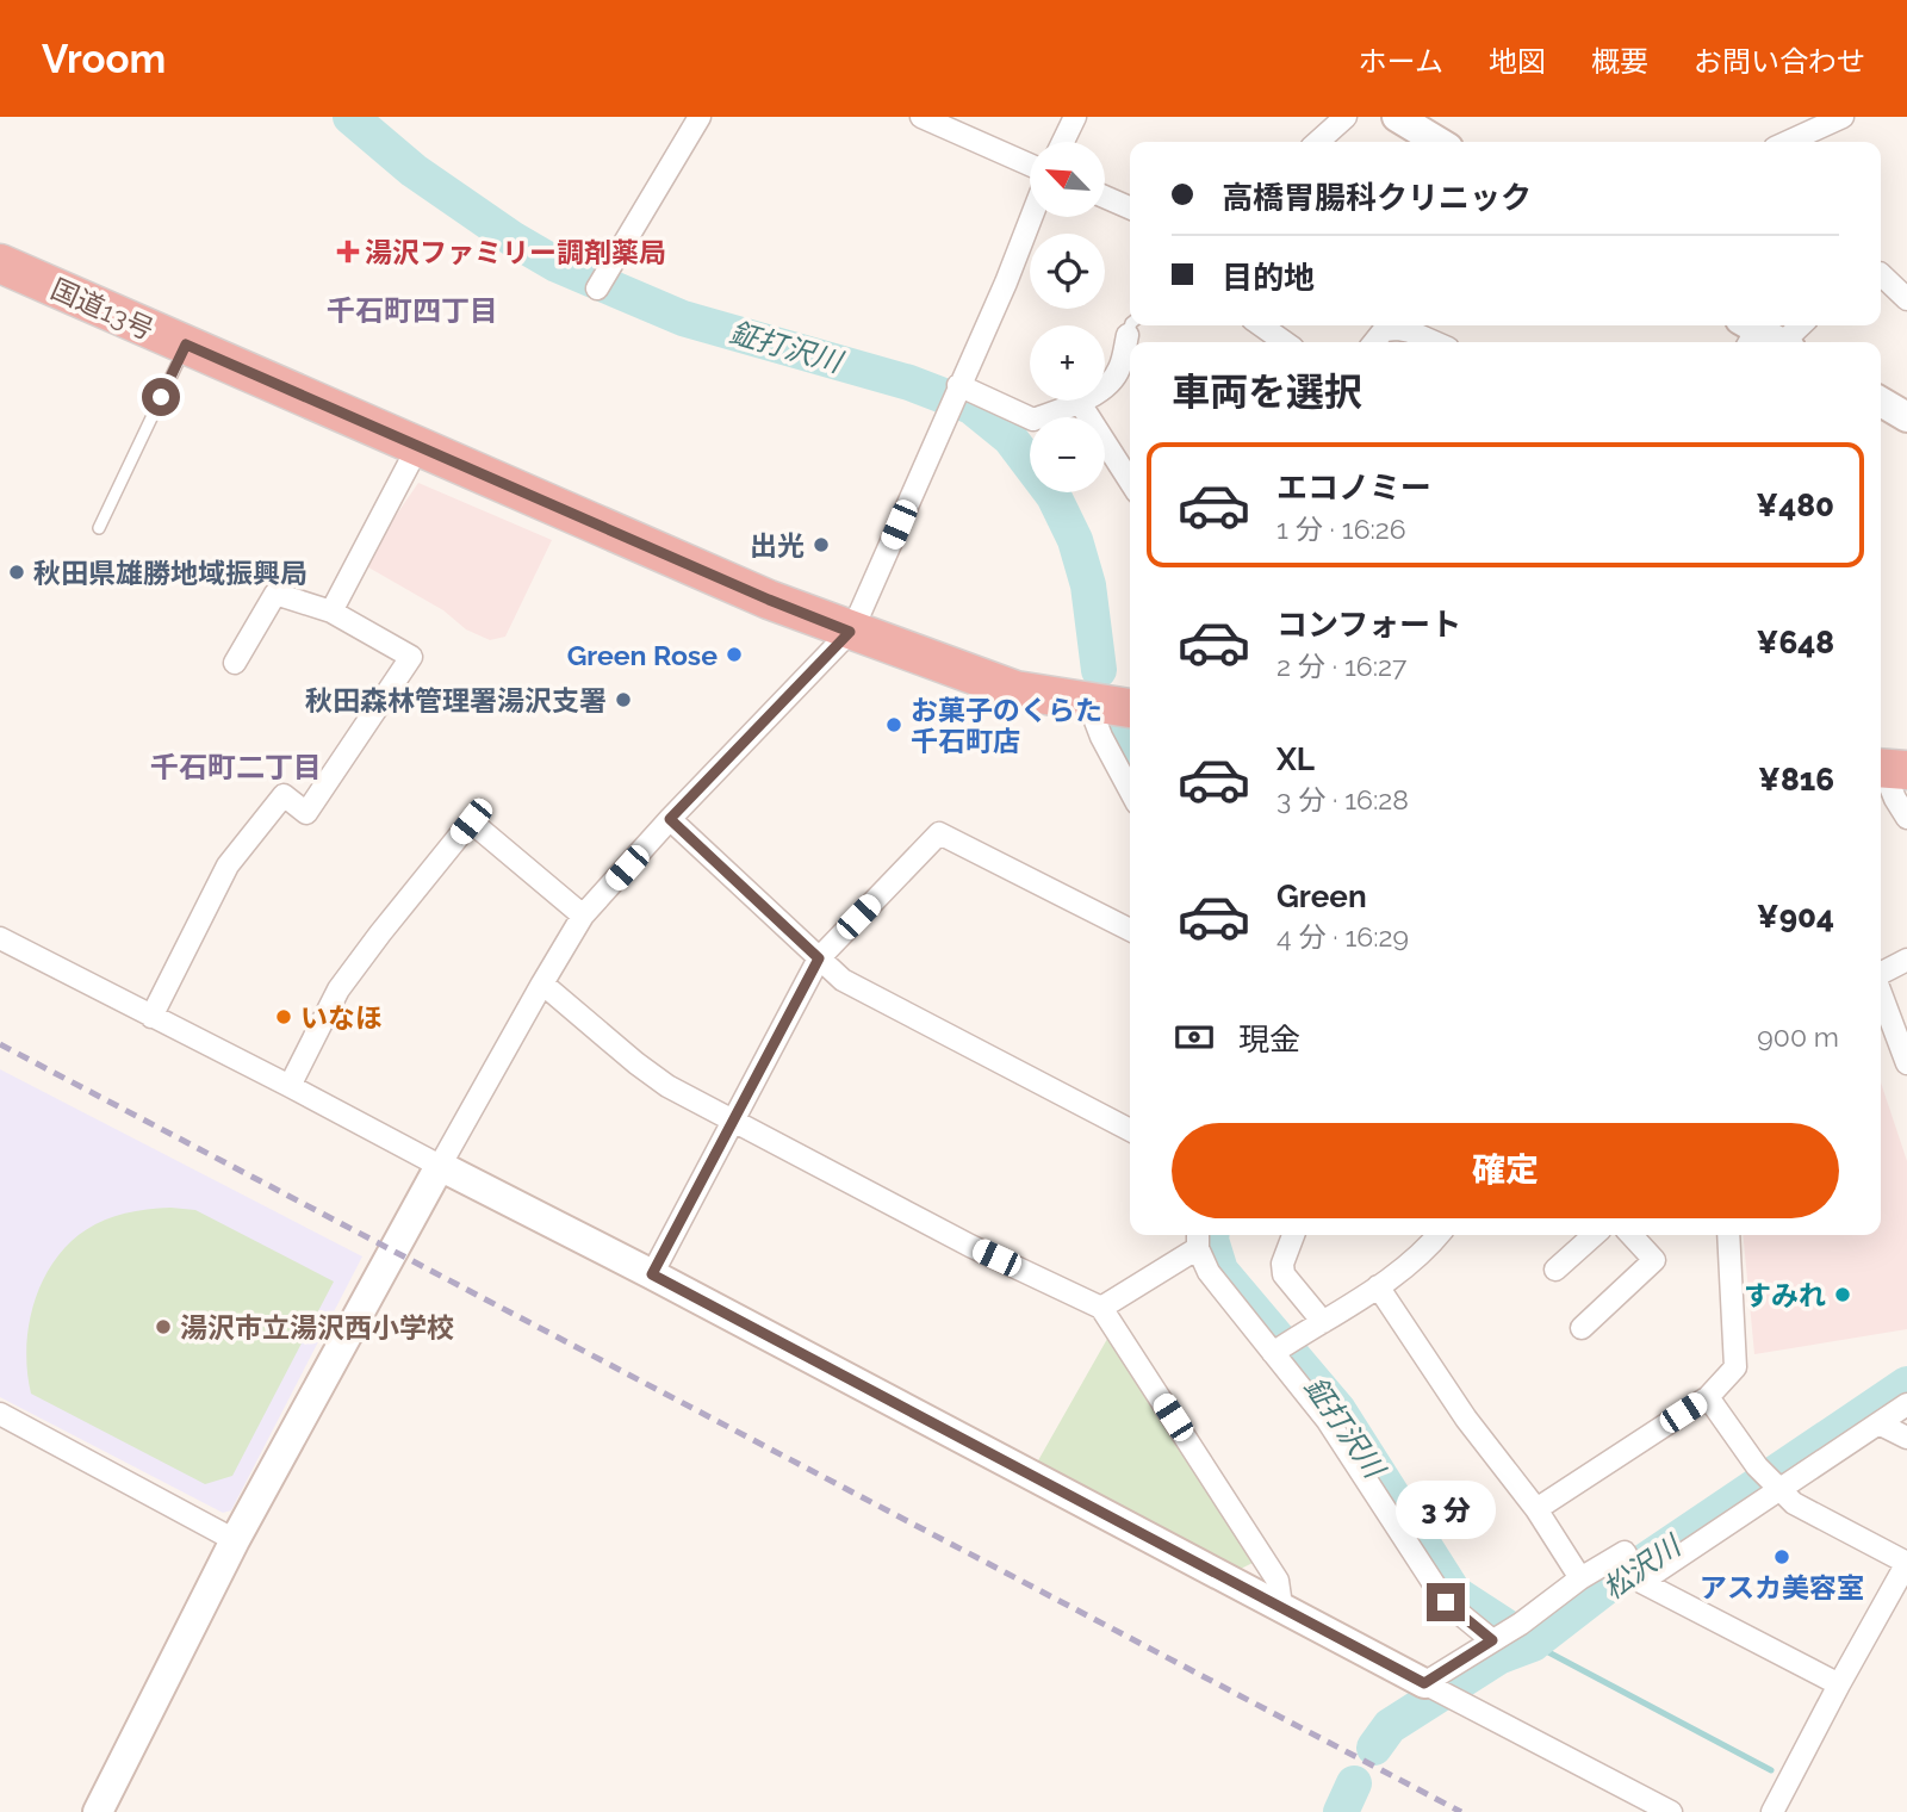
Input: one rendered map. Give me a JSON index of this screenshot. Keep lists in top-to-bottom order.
{
  "streets": {
    "highway": ["国道13号"]
  },
  "districts": ["千石町四丁目", "千石町二丁目"],
  "water": ["鉦打沢川", "松沢川"],
  "places": {
    "health": ["湯沢ファミリー調剤薬局"],
    "other": [
      "出光",
      "秋田県雄勝地域振興局",
      "Green Rose",
      "秋田森林管理署湯沢支署",
      "お菓子のくらた 千石町店",
      "いなほ",
      "すみれ",
      "湯沢市立湯沢西小学校",
      "アスカ美容室"
    ]
  },
  "north": "top left",
  "page": {
    "header": "Vroom",
    "nav": [
      "ホーム",
      "地図",
      "概要",
      "お問い合わせ"
    ],
    "map_buttons": ["+", "−"],
    "banner": ["高橋胃腸科クリニック", "目的地"],
    "heading": "車両を選択",
    "list": [
      {
        "name": "エコノミー",
        "note": "1 分 · 16:26",
        "value": "¥480"
      },
      {
        "name": "コンフォート",
        "note": "2 分 · 16:27",
        "value": "¥648"
      },
      {
        "name": "XL",
        "note": "3 分 · 16:28",
        "value": "¥816"
      },
      {
        "name": "Green",
        "note": "4 分 · 16:29",
        "value": "¥904"
      }
    ],
    "pay": ["現金", "900 m"],
    "buttons": "確定",
    "bubble": "3 分"
  }
}
